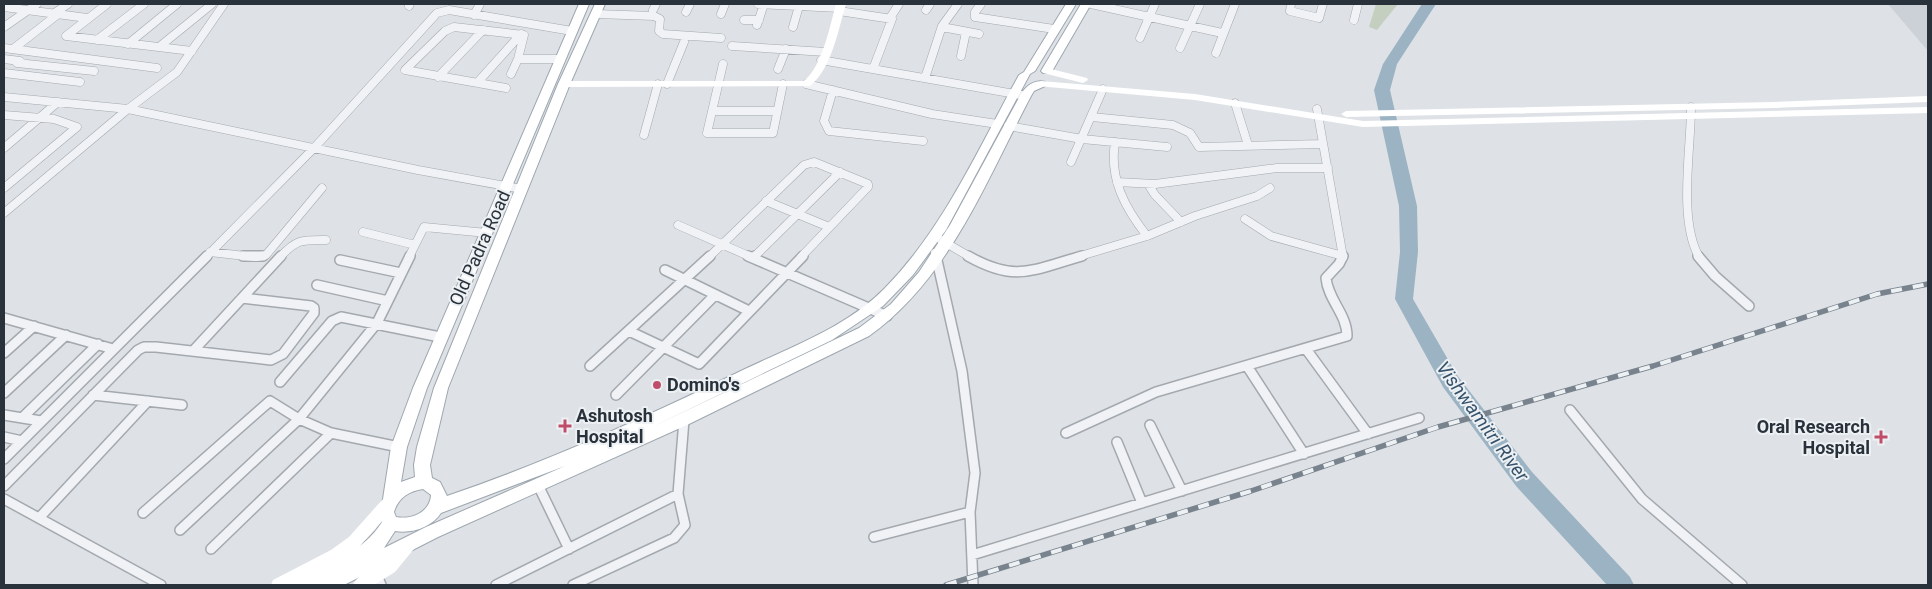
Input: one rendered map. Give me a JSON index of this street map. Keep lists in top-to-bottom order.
{
  "streets": {
    "main road": ["Old Padra Road"]
  },
  "water": ["Vishwamitri River"],
  "places": {
    "other": ["Domino's"],
    "health": ["Ashutosh Hospital", "Oral Research Hospital"]
  }
}
